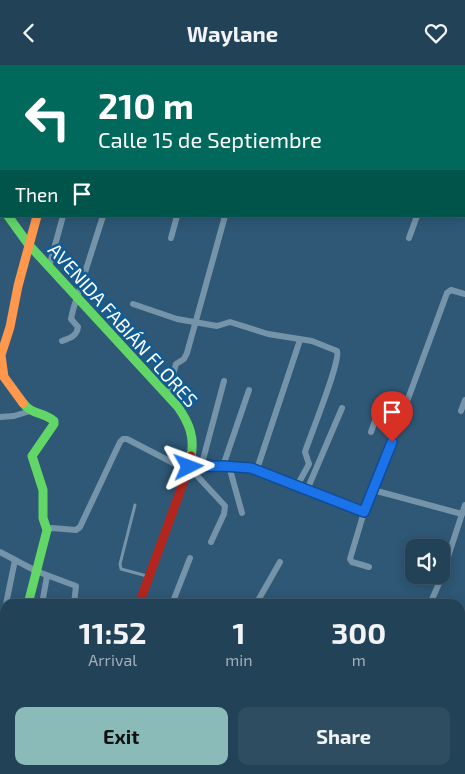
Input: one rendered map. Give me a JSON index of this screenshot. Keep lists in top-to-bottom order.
{
  "streets": {
    "main road": ["AVENIDA FABIÁN FLORES"]
  },
  "page": {
    "header": "Waylane",
    "turn": ["210 m", "Calle 15 de Septiembre"],
    "then": "Then",
    "eta": [
      "11:52",
      "Arrival",
      "1",
      "min",
      "300",
      "m"
    ],
    "buttons": ["Exit", "Share"]
  }
}
